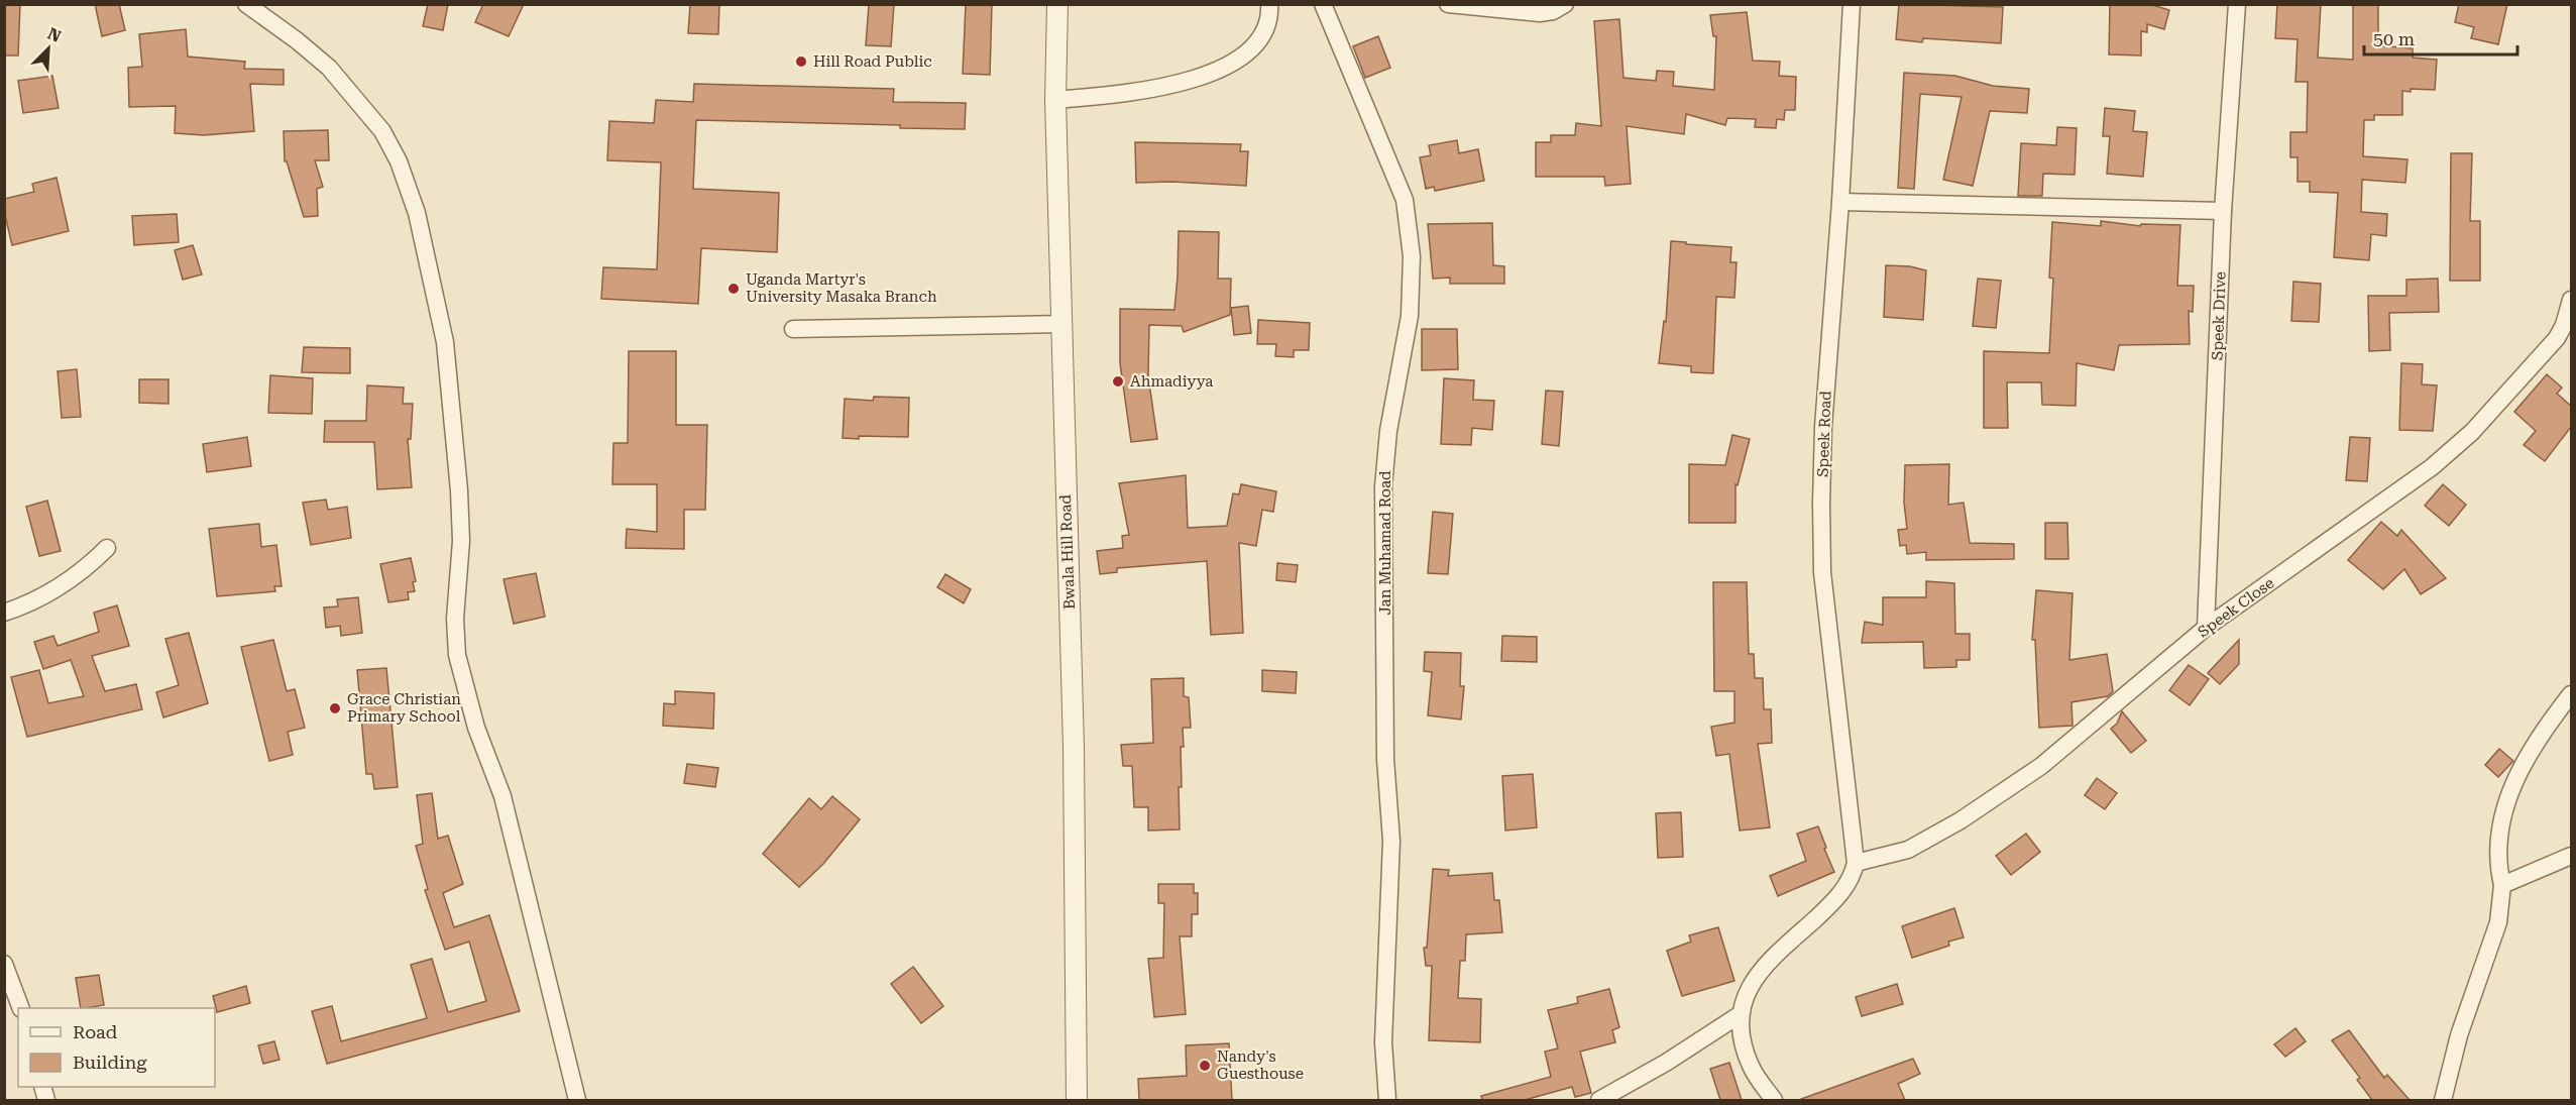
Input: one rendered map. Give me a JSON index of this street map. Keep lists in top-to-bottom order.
{
  "streets": {
    "street": [
      "Speek Drive",
      "Speek Road",
      "Jan Muhamad Road",
      "Bwala Hill Road",
      "Speek Close"
    ]
  },
  "crossings": [
    ["Speek Drive", "Speek Close"],
    ["Speek Road", "Speek Close"]
  ],
  "places": [
    "Hill Road Public",
    "Uganda Martyr's University Masaka Branch",
    "Ahmadiyya",
    "Grace Christian Primary School",
    "Nandy's Guesthouse"
  ],
  "legend": ["Road", "Building"],
  "scale_bar": "50 m",
  "north": "top right"
}
